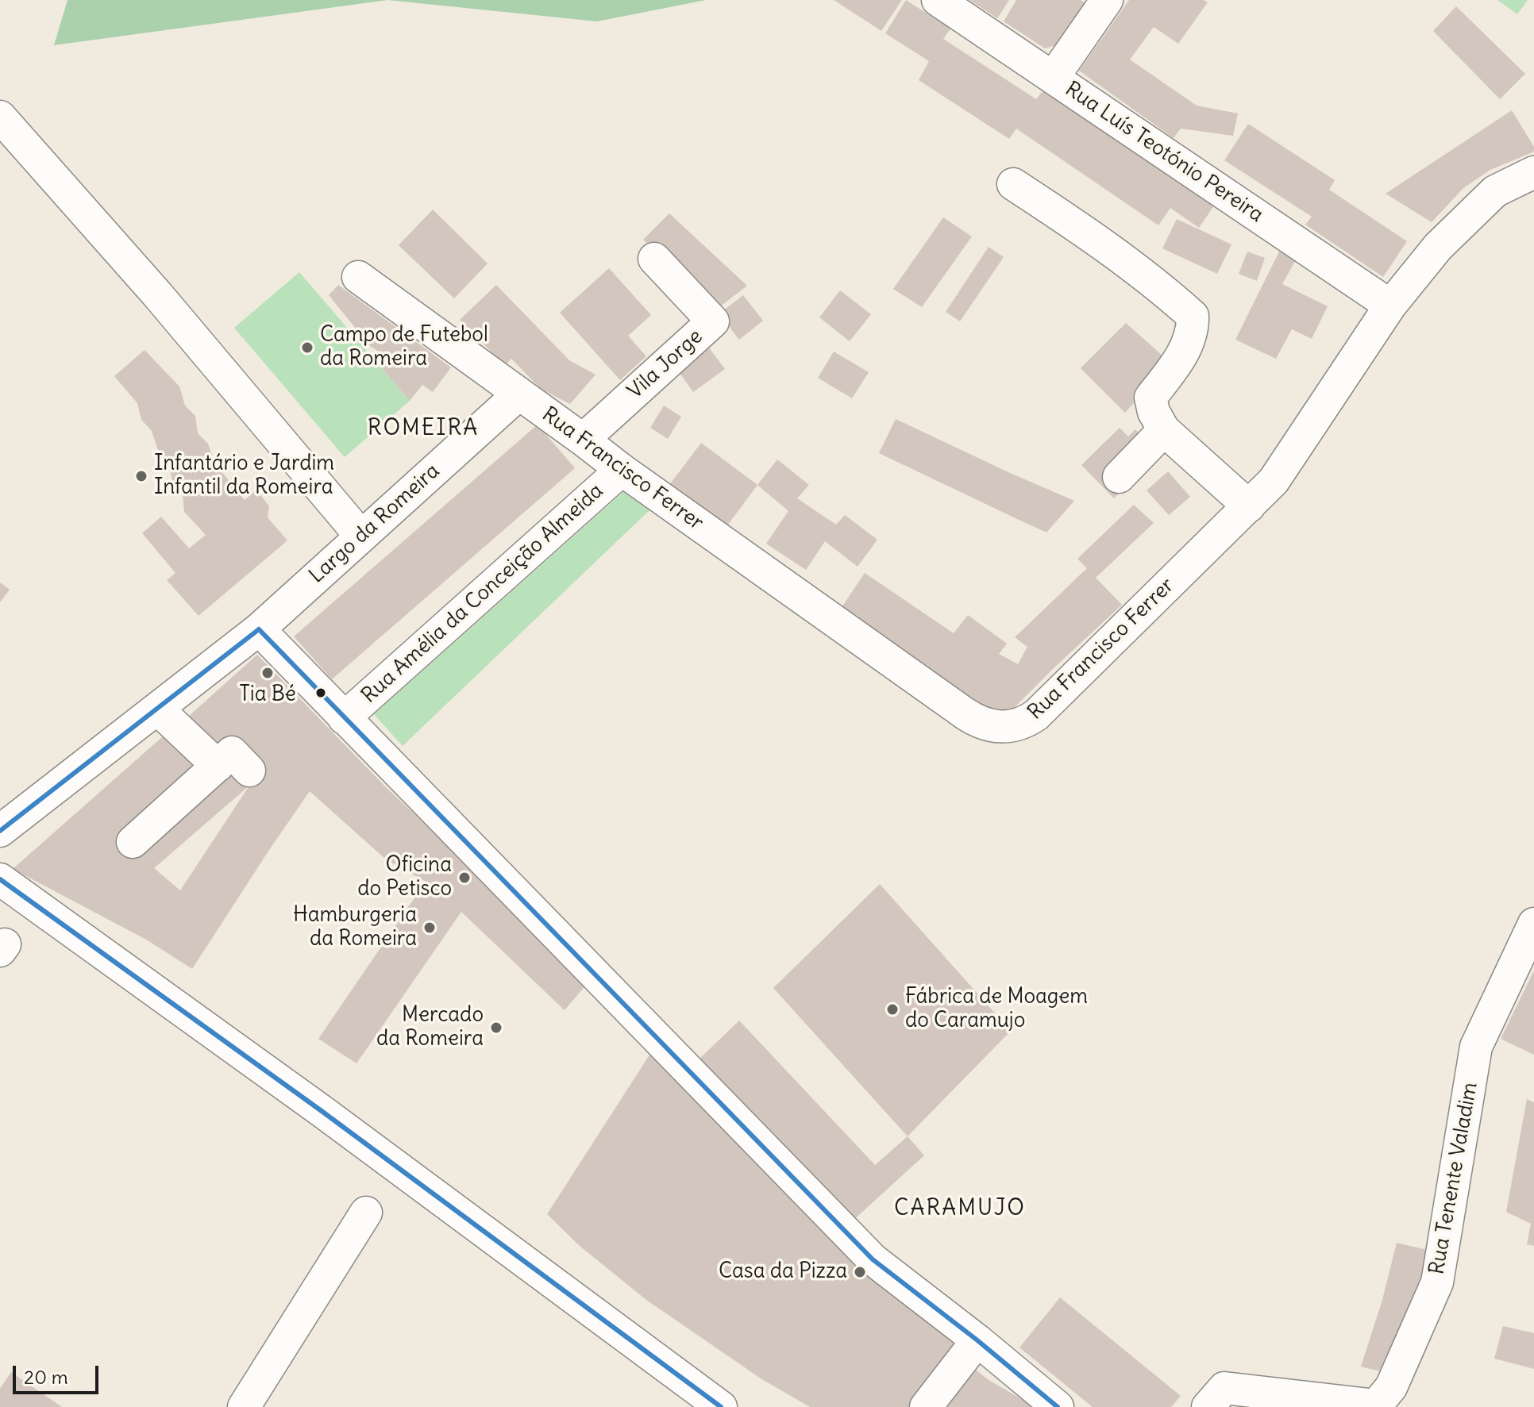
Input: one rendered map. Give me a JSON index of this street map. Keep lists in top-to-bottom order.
{
  "streets": {
    "street": [
      "Rua Luís Teotónio Pereira",
      "Vila Jorge",
      "Rua Francisco Ferrer",
      "Largo da Romeira",
      "Rua Amélia da Conceição Almeida",
      "Rua Tenente Valadim"
    ]
  },
  "crossings": [
    ["Rua Luís Teotónio Pereira", "Rua Francisco Ferrer"],
    ["Vila Jorge", "Rua Francisco Ferrer"],
    ["Rua Francisco Ferrer", "Largo da Romeira"],
    ["Rua Francisco Ferrer", "Rua Amélia da Conceição Almeida"]
  ],
  "districts": ["ROMEIRA", "CARAMUJO"],
  "places": [
    "Campo de Futebol da Romeira",
    "Infantário e Jardim Infantil da Romeira",
    "Tia Bé",
    "Oficina do Petisco",
    "Hamburgeria da Romeira",
    "Fábrica de Moagem do Caramujo",
    "Mercado da Romeira",
    "Casa da Pizza"
  ],
  "scale_bar": "20 m"
}
